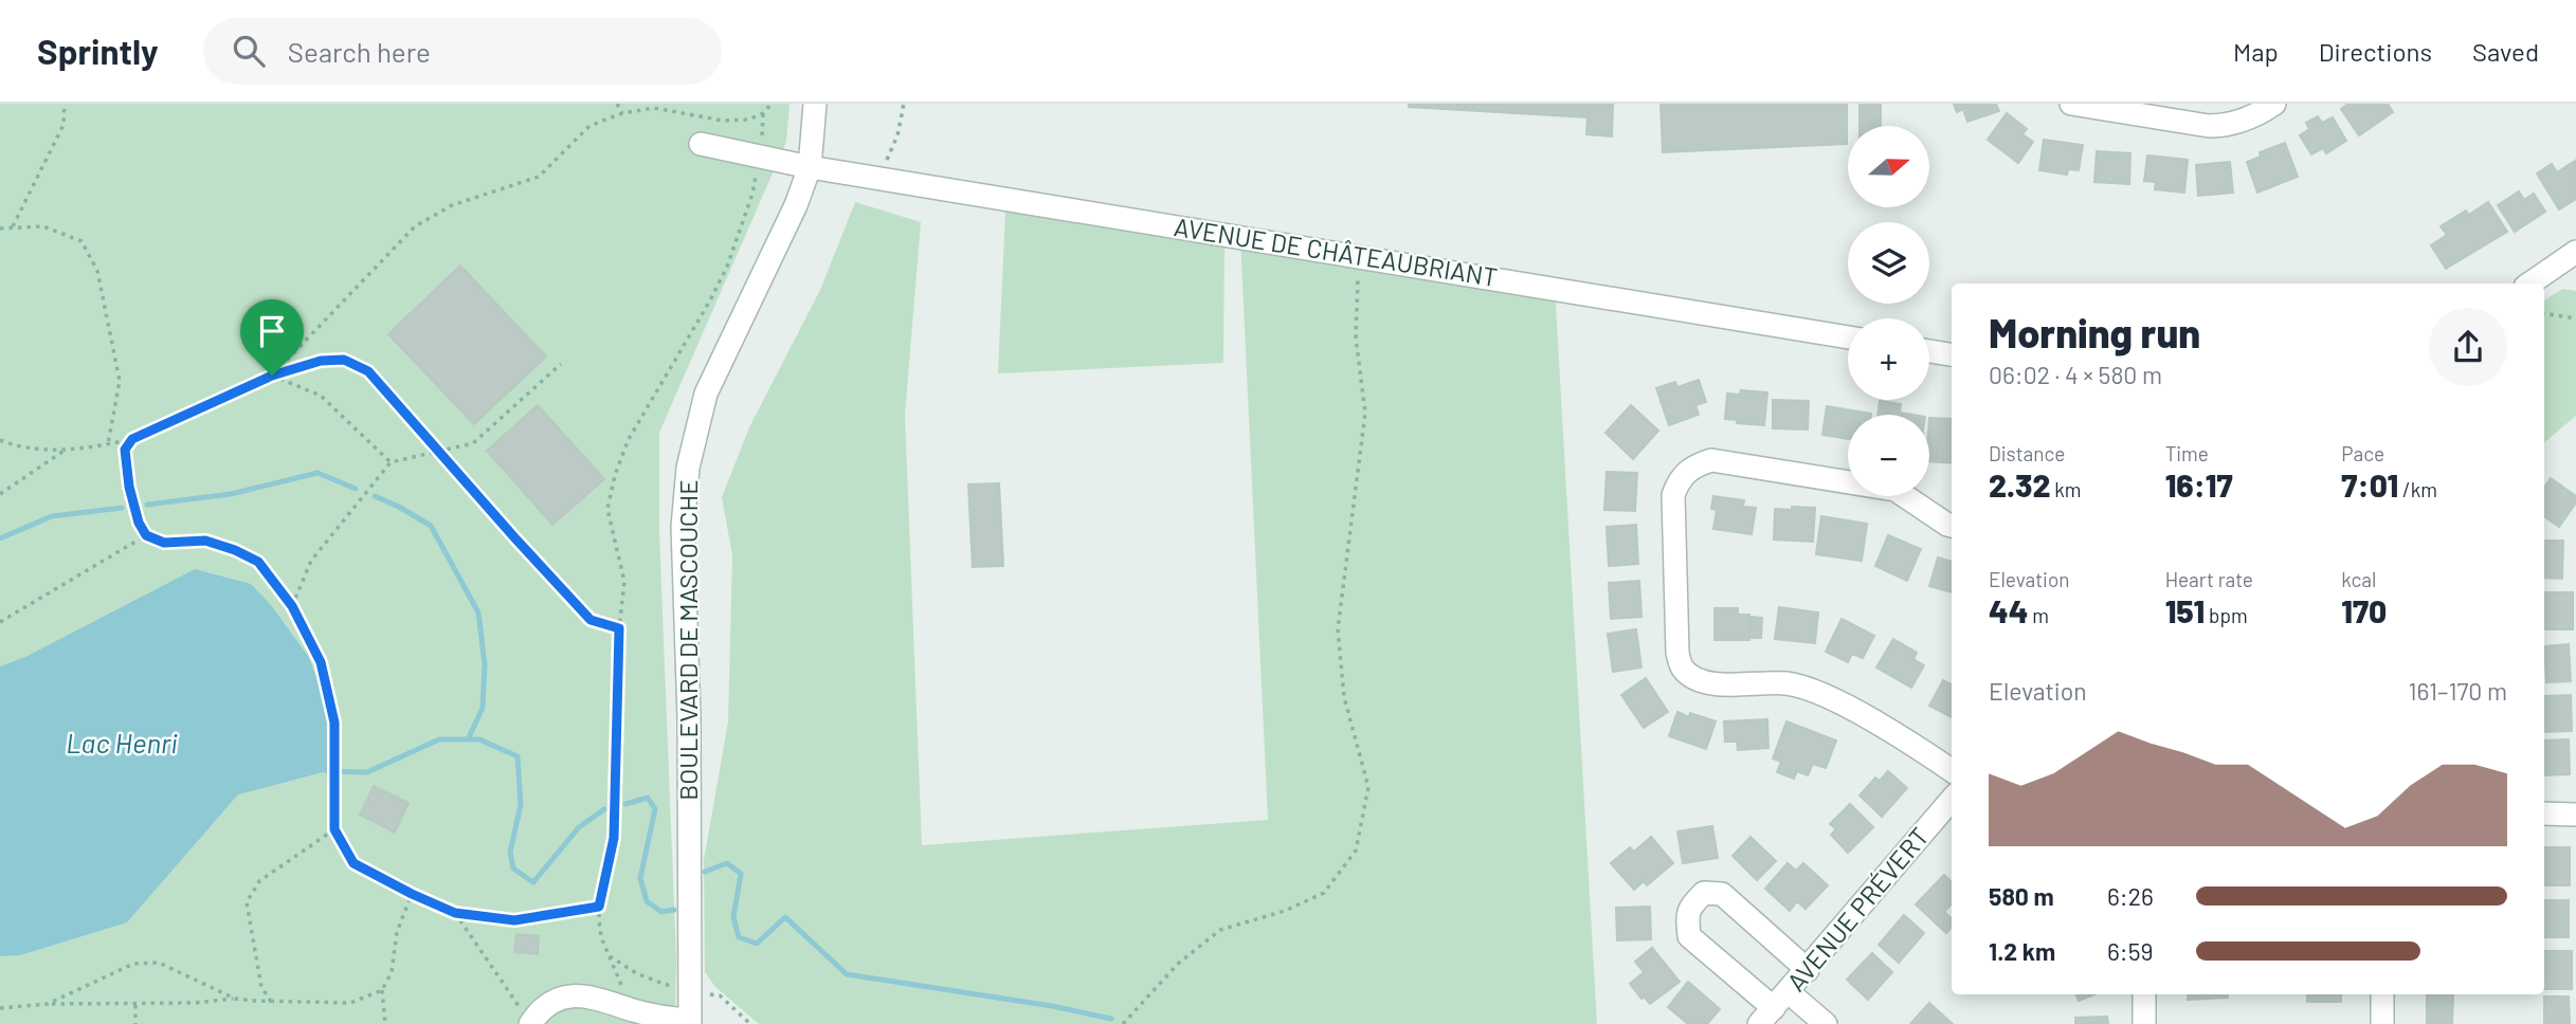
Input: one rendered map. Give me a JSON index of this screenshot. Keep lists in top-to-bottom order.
{
  "streets": {
    "street": ["AVENUE DE CHÂTEAUBRIANT", "BOULEVARD DE MASCOUCHE", "AVENUE PRÉVERT"]
  },
  "crossings": [
    ["AVENUE DE CHÂTEAUBRIANT", "BOULEVARD DE MASCOUCHE"]
  ],
  "water": ["Lac Henri"],
  "north": "right",
  "page": {
    "header": "Sprintly",
    "search": "Search here",
    "nav": ["Map", "Directions", "Saved"],
    "map_buttons": ["+", "−"],
    "heading": ["Morning run", "06:02 · 4 × 580 m"],
    "stats": [
      ["Distance", "2.32 km"],
      ["Time", "16:17"],
      ["Pace", "7:01 /km"],
      ["Elevation", "44 m"],
      ["Heart rate", "151 bpm"],
      ["kcal", "170"]
    ],
    "chart": ["Elevation", "161–170 m"],
    "list": [
      {
        "name": "580 m",
        "note": "6:26"
      },
      {
        "name": "1.2 km",
        "note": "6:59"
      }
    ]
  }
}
